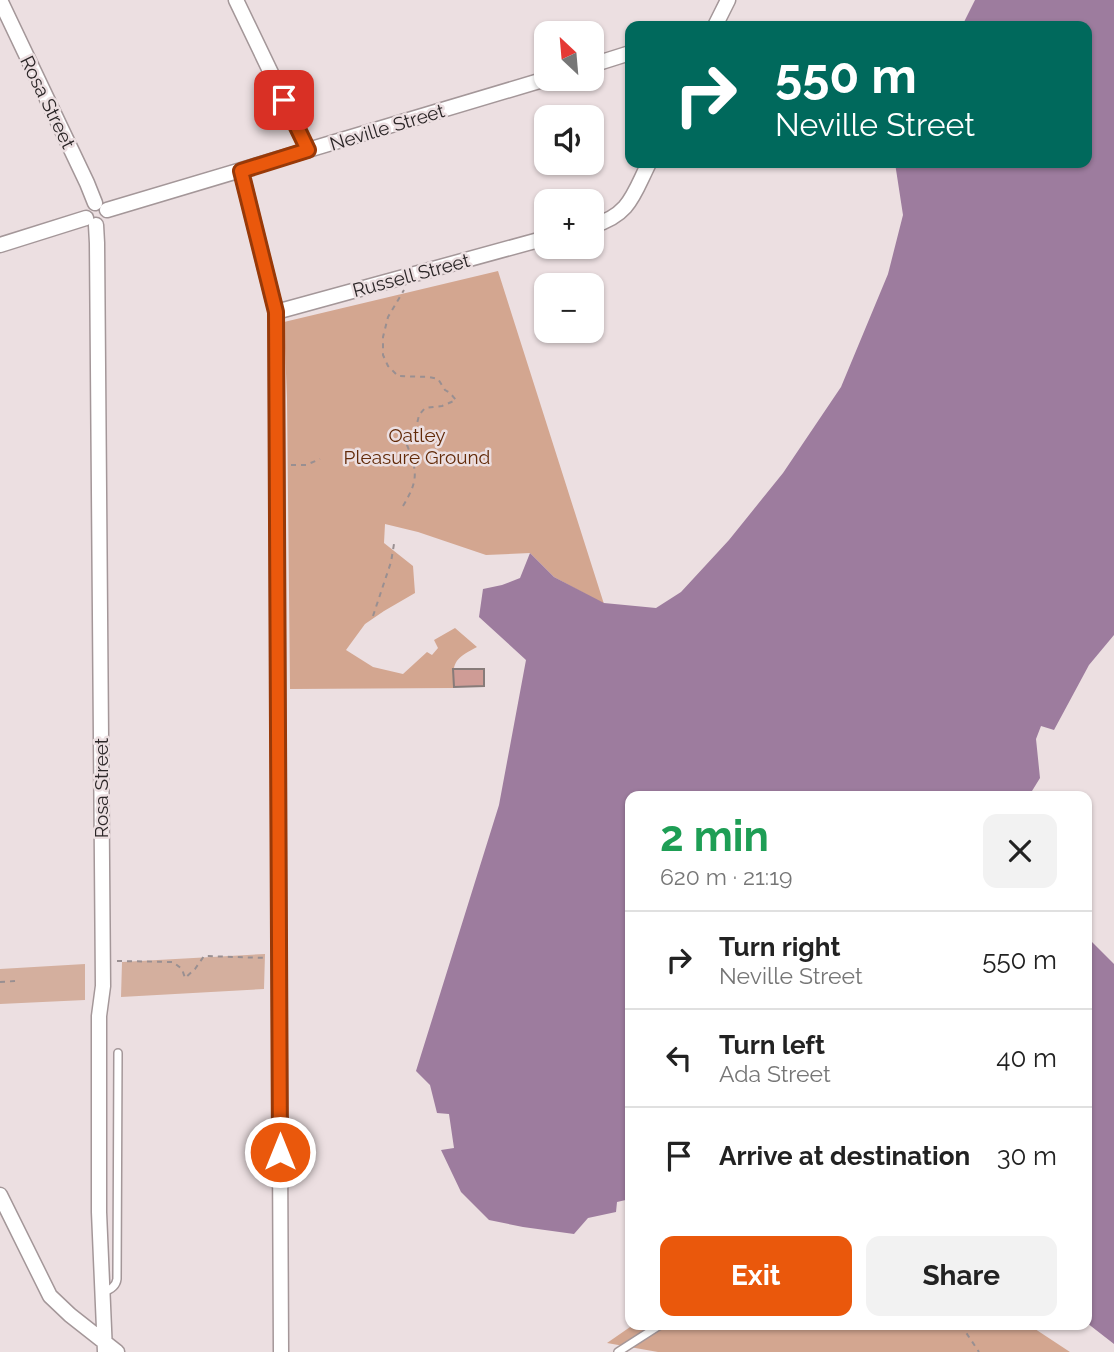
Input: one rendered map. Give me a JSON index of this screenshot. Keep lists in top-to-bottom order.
{
  "streets": {
    "street": ["Rosa Street", "Neville Street", "Russell Street"]
  },
  "crossings": [
    ["Rosa Street", "Neville Street"]
  ],
  "parks": ["Oatley Pleasure Ground"],
  "north": "top left",
  "page": {
    "map_buttons": ["+", "−"],
    "turn": ["550 m", "Neville Street"],
    "heading": ["2 min", "620 m · 21:19"],
    "list": [
      {
        "name": "Turn right",
        "note": "Neville Street",
        "value": "550 m"
      },
      {
        "name": "Turn left",
        "note": "Ada Street",
        "value": "40 m"
      },
      {
        "name": "Arrive at destination",
        "value": "30 m"
      }
    ],
    "buttons": ["Exit", "Share"]
  }
}
